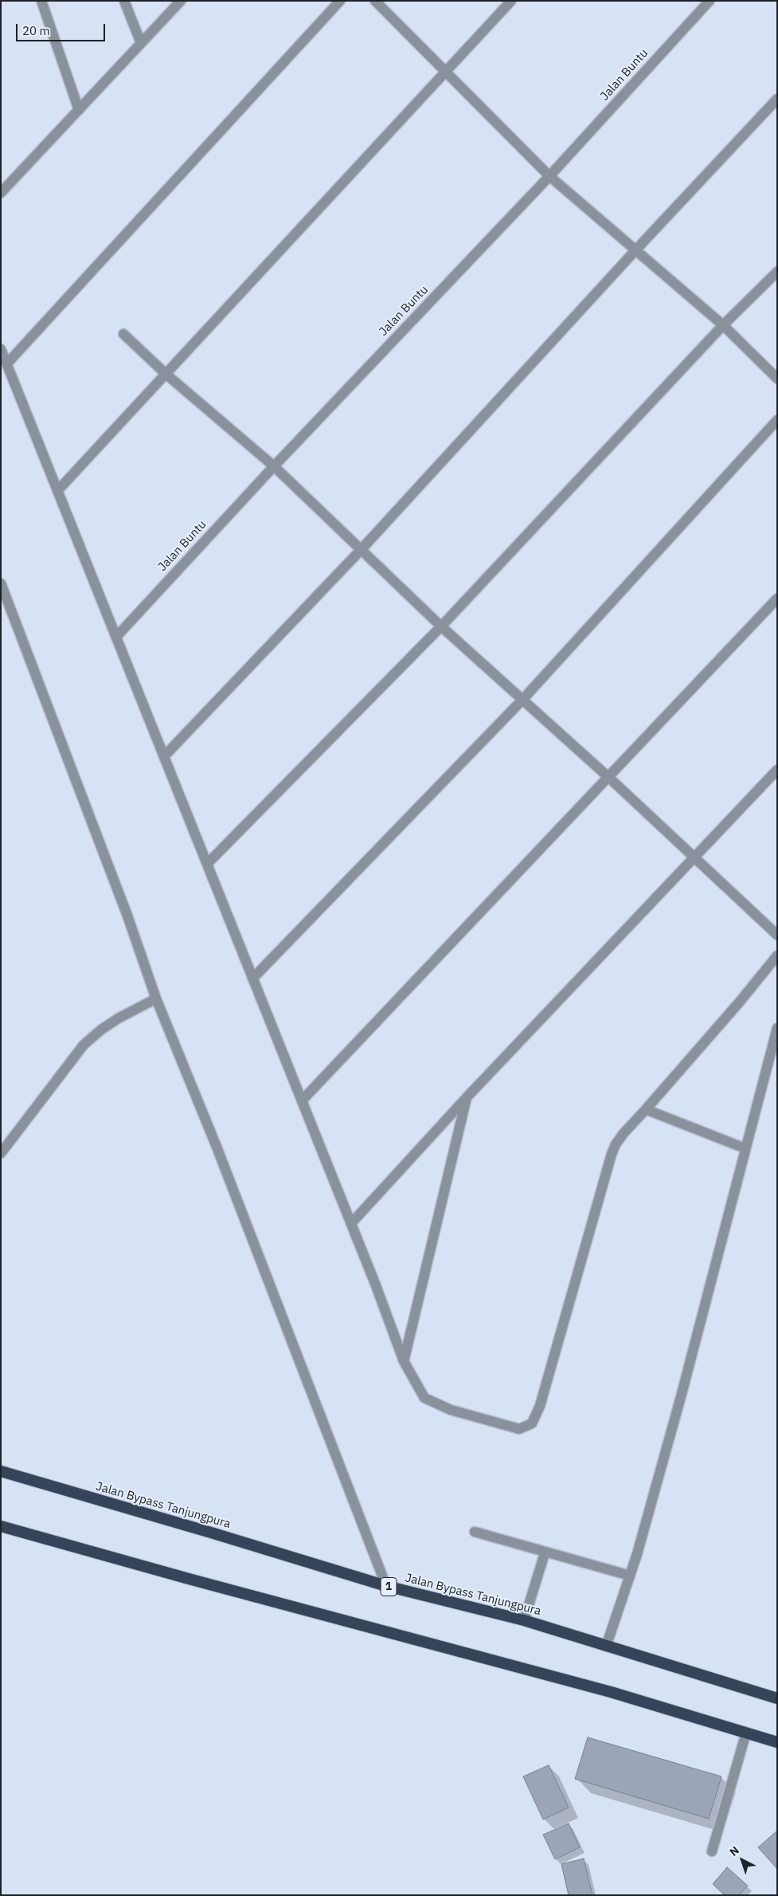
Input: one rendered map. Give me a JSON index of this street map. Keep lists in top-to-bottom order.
{
  "streets": {
    "highway": ["Jalan Bypass Tanjungpura", "1"],
    "street": ["Jalan Buntu"]
  },
  "scale_bar": "20 m",
  "north": "top left"
}
